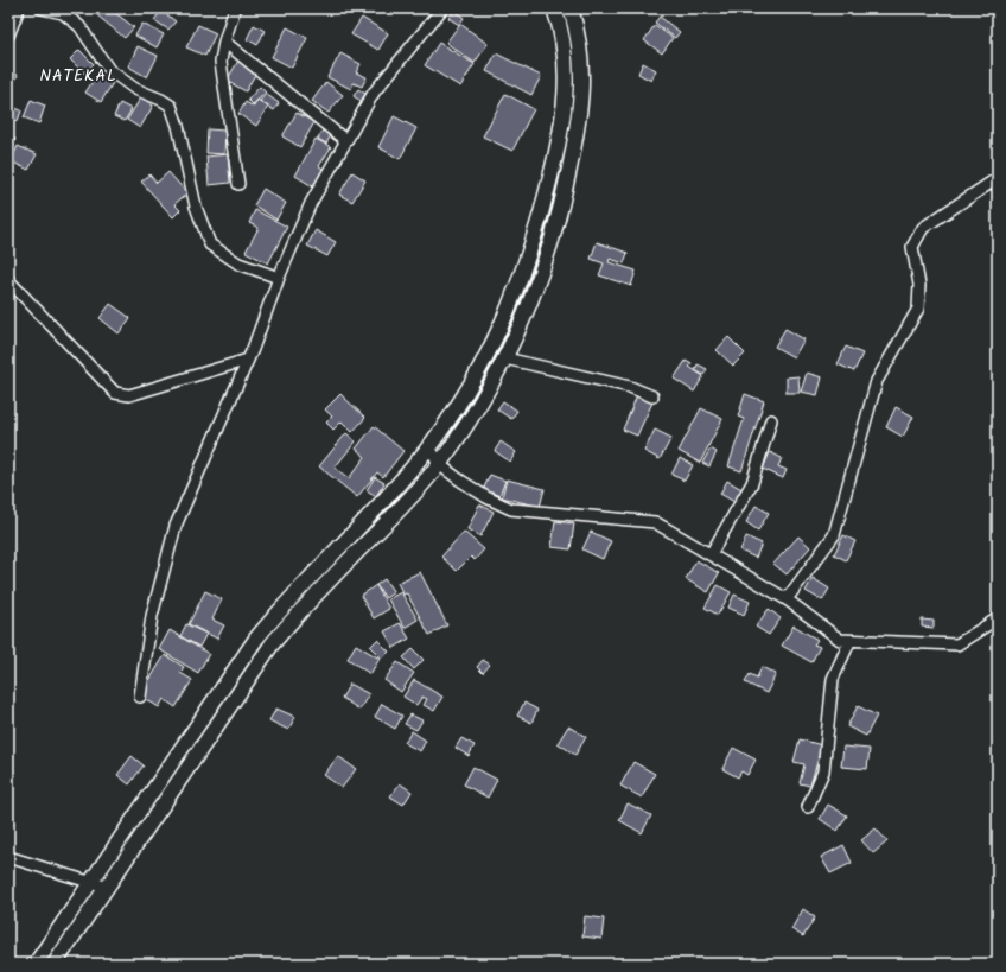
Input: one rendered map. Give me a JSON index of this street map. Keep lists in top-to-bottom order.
{
  "districts": ["NATEKAL"]
}
